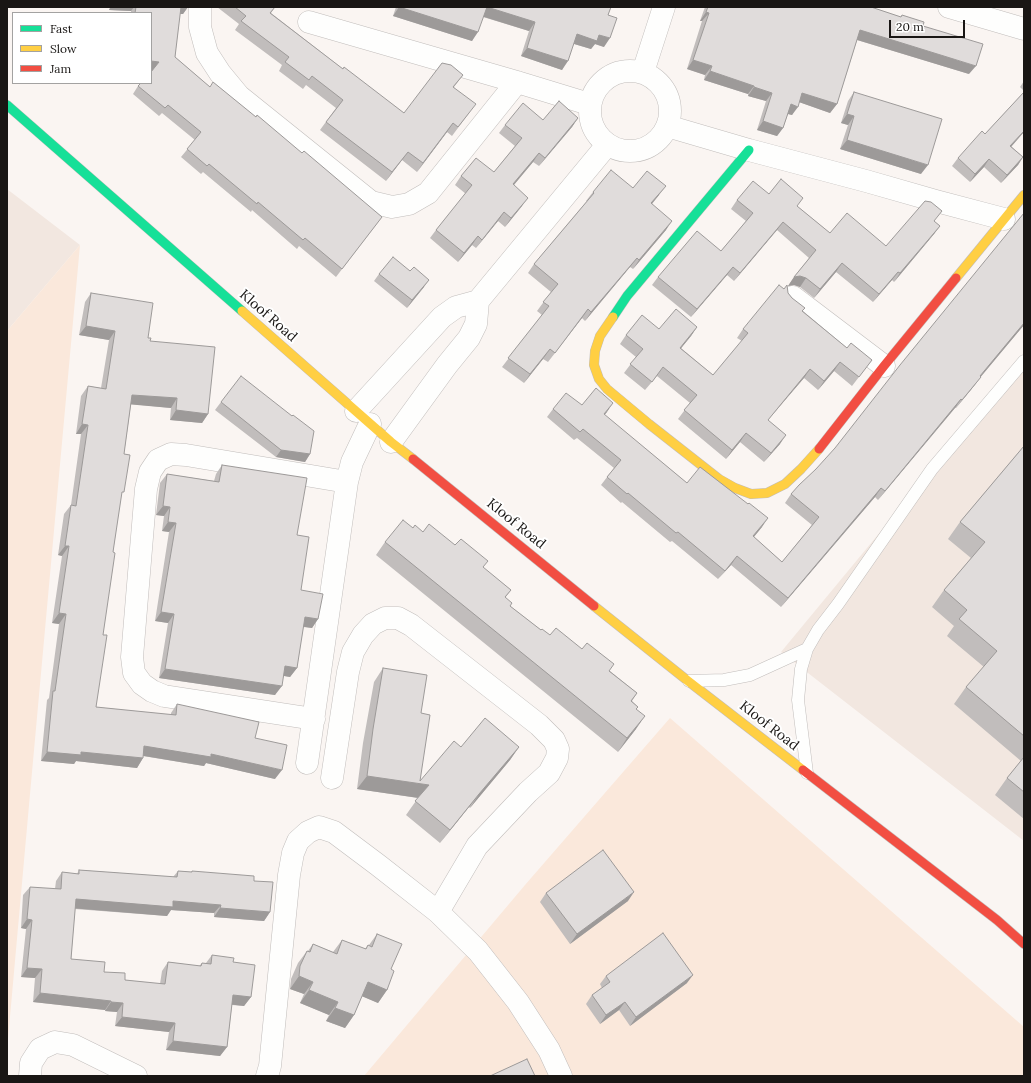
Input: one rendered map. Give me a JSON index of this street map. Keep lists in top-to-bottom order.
{
  "streets": {
    "street": ["Kloof Road"]
  },
  "legend": ["Fast", "Slow", "Jam"],
  "scale_bar": "20 m"
}
